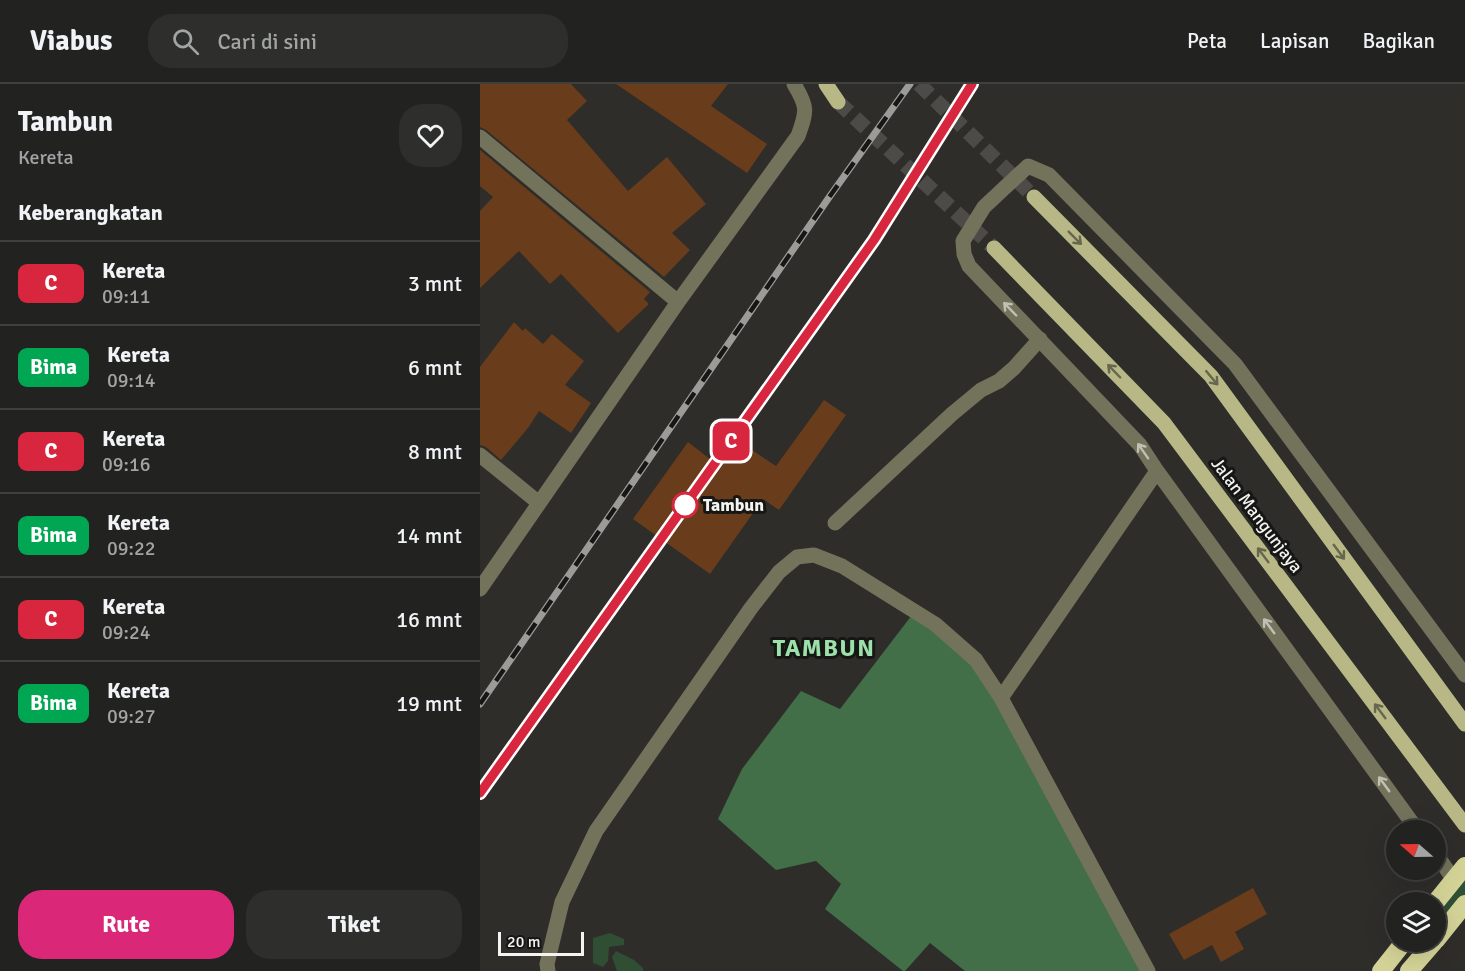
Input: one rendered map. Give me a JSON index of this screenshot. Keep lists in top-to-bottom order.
{
  "streets": {
    "main road": ["Jalan Mangunjaya"]
  },
  "districts": ["TAMBUN"],
  "places": ["Tambun"],
  "scale_bar": "20 m",
  "north": "left",
  "page": {
    "header": "Viabus",
    "search": "Cari di sini",
    "nav": ["Peta", "Lapisan", "Bagikan"],
    "heading": [
      ["Tambun", "Kereta"],
      "Keberangkatan"
    ],
    "on_map": "C",
    "list": [
      {
        "mark": "C",
        "name": "Kereta",
        "note": "09:11",
        "value": "3 mnt"
      },
      {
        "mark": "Bima",
        "name": "Kereta",
        "note": "09:14",
        "value": "6 mnt"
      },
      {
        "mark": "C",
        "name": "Kereta",
        "note": "09:16",
        "value": "8 mnt"
      },
      {
        "mark": "Bima",
        "name": "Kereta",
        "note": "09:22",
        "value": "14 mnt"
      },
      {
        "mark": "C",
        "name": "Kereta",
        "note": "09:24",
        "value": "16 mnt"
      },
      {
        "mark": "Bima",
        "name": "Kereta",
        "note": "09:27",
        "value": "19 mnt"
      }
    ],
    "buttons": ["Rute", "Tiket"],
    "scale": "20 m"
  }
}
